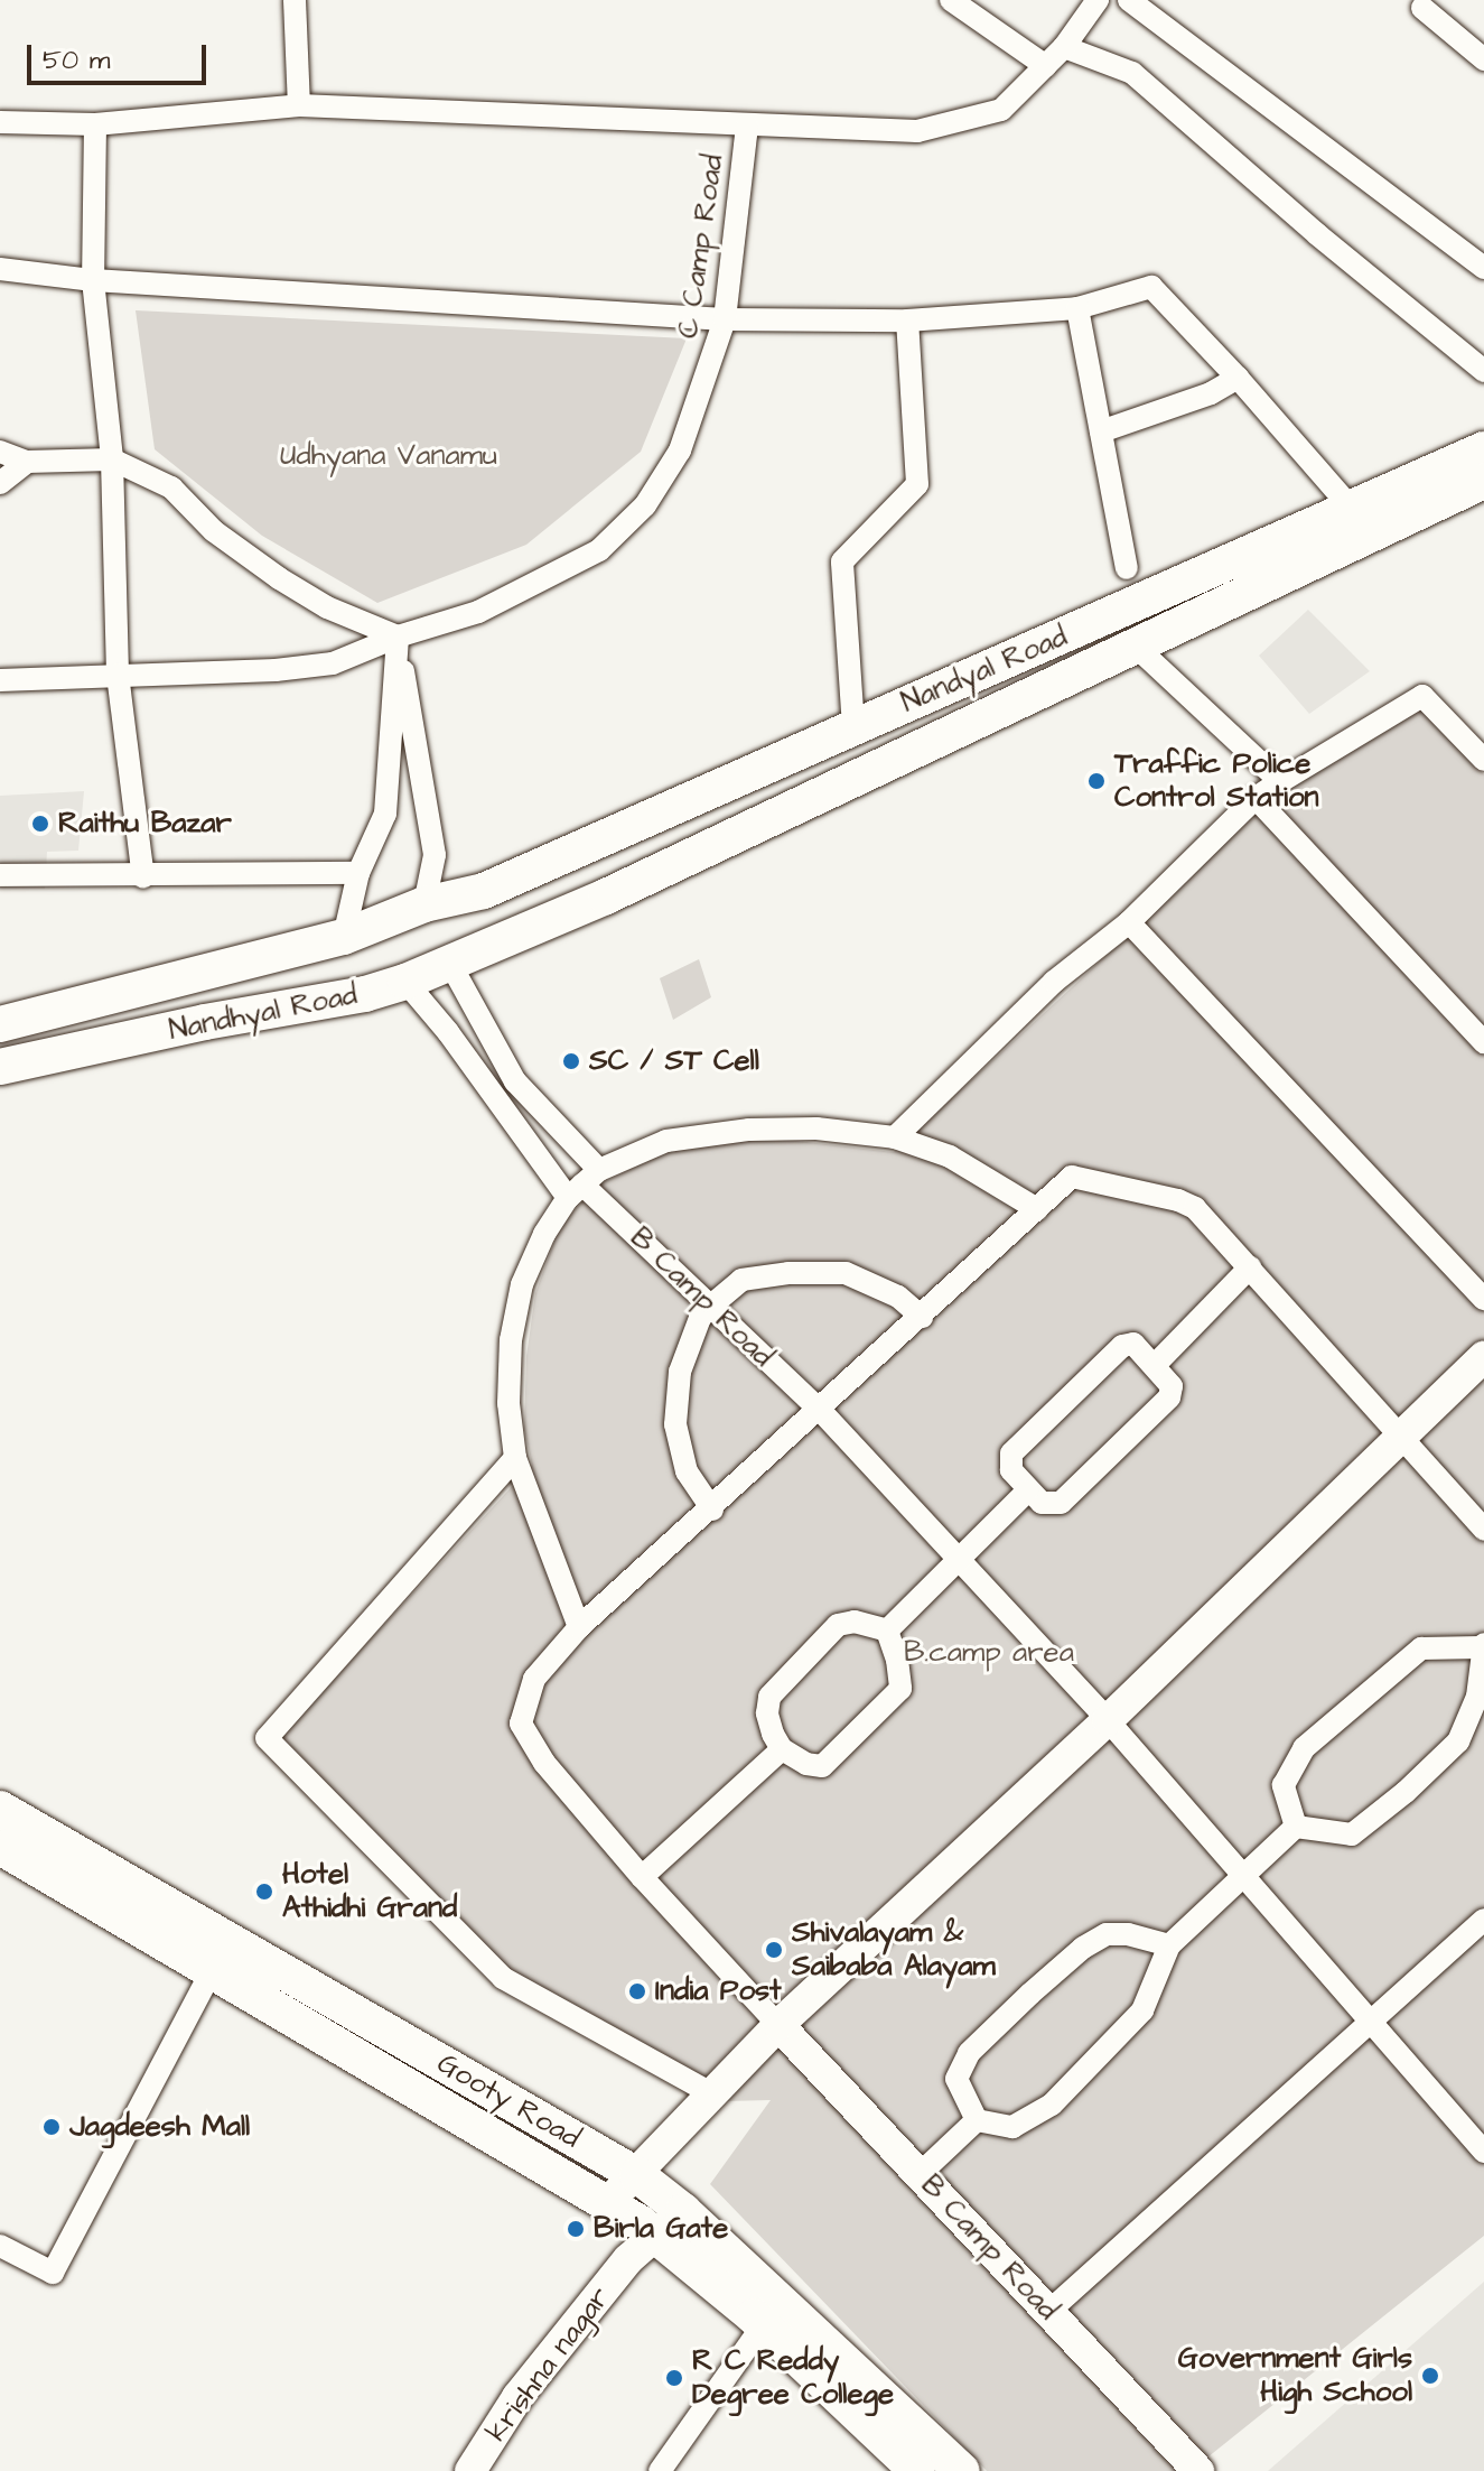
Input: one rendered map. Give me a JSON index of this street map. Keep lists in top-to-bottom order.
{
  "streets": {
    "main road": ["Nandyal Road", "Nandhyal Road", "Gooty Road"],
    "street": ["C Camp Road", "B Camp Road", "krishna nagar"]
  },
  "crossings": [
    ["Nandyal Road", "Nandhyal Road"],
    ["Nandhyal Road", "B Camp Road"],
    ["Gooty Road", "krishna nagar"]
  ],
  "parks": ["Udhyana Vanamu", "B.camp area"],
  "places": [
    "Traffic Police Control Station",
    "Raithu Bazar",
    "SC / ST Cell",
    "Hotel Athidhi Grand",
    "Shivalayam & Saibaba Alayam",
    "India Post",
    "Jagdeesh Mall",
    "Birla Gate",
    "Government Girls High School",
    "R C Reddy Degree College"
  ],
  "scale_bar": "50 m"
}
